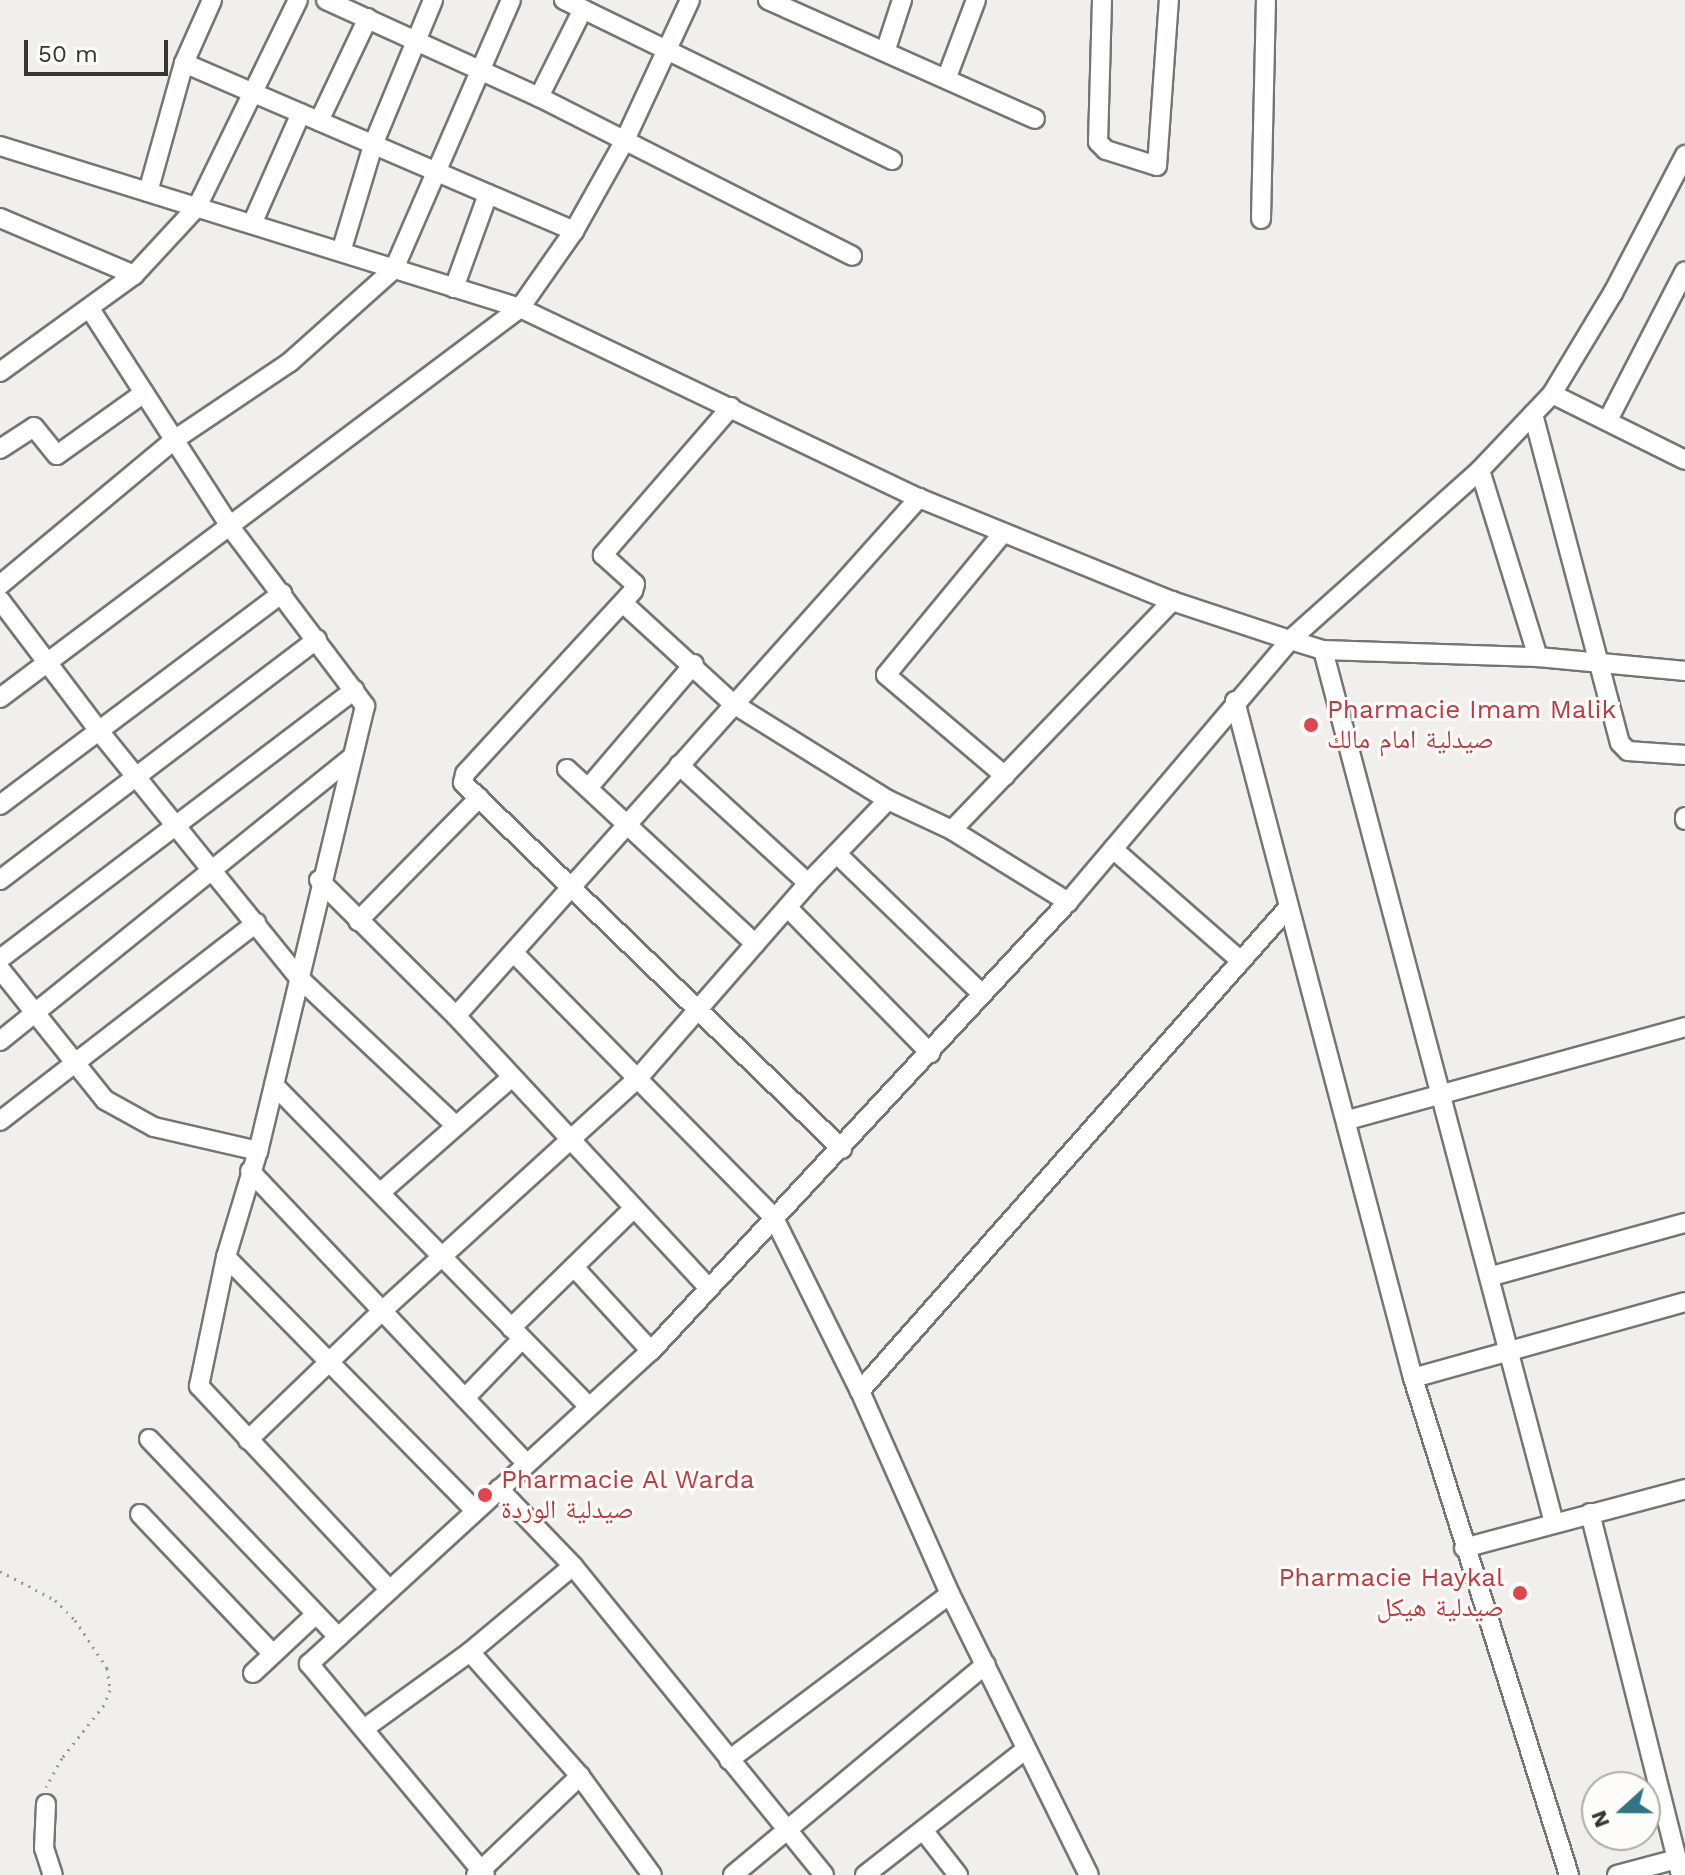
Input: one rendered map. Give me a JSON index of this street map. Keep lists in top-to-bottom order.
{
  "places": ["Pharmacie Imam Malik صيدلية امام مالك", "Pharmacie Al Warda صيدلية الوردة", "Pharmacie Haykal صيدلية هيكل"],
  "scale_bar": "50 m",
  "north": "left"
}
